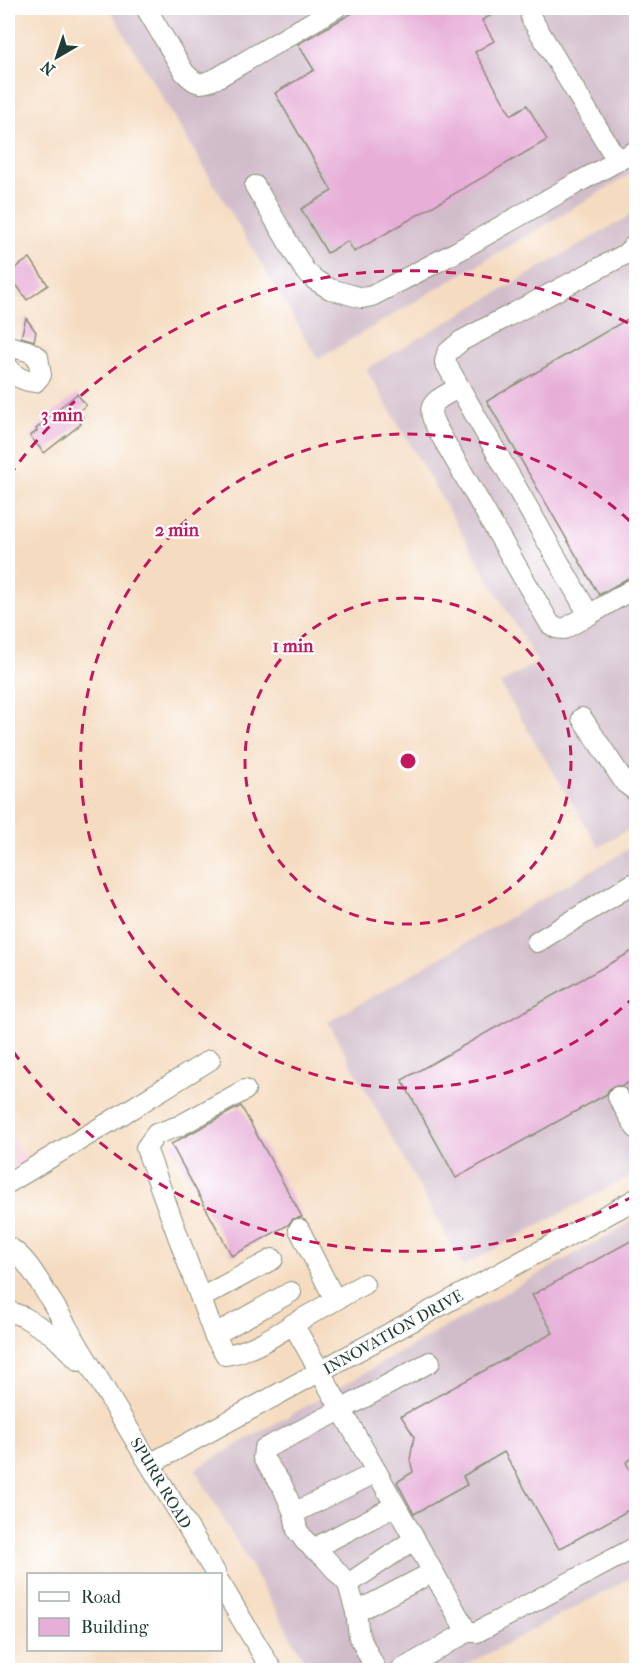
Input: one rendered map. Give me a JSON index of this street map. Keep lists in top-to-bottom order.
{
  "streets": {
    "street": ["INNOVATION DRIVE", "SPURR ROAD"]
  },
  "crossings": [
    ["INNOVATION DRIVE", "SPURR ROAD"]
  ],
  "legend": ["Road", "Building"],
  "north": "bottom left",
  "rings": ["3 min", "2 min", "1 min"]
}
